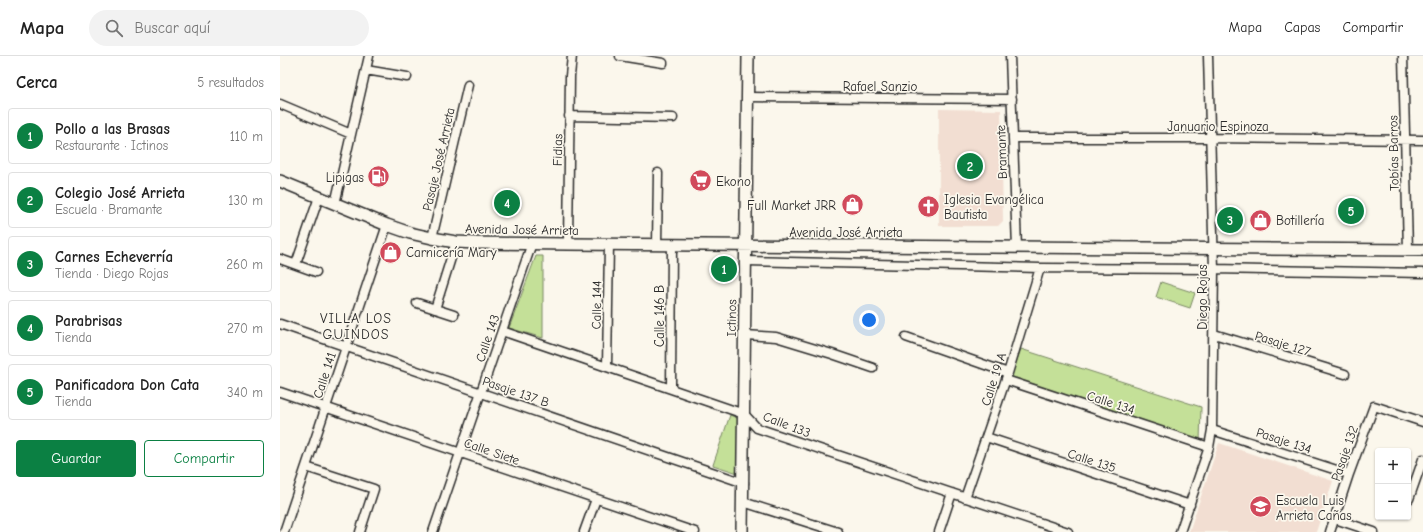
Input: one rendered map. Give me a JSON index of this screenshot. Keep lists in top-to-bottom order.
{
  "streets": {
    "main road": ["Avenida José Arrieta", "Ictinos"],
    "street": [
      "Rafael Sanzio",
      "Januario Espinoza",
      "Fidias",
      "Bramante",
      "Tobías Barros",
      "Pasaje José Arrieta",
      "Diego Rojas",
      "Calle 144",
      "Calle 146 B",
      "Calle 143",
      "Pasaje 127",
      "Calle 141",
      "Calle 19 A",
      "Pasaje 137 B",
      "Calle 134",
      "Calle 133",
      "Pasaje 134",
      "Calle Siete",
      "Pasaje 132",
      "Calle 135"
    ]
  },
  "crossings": [
    ["Rafael Sanzio", "Bramante"],
    ["Rafael Sanzio", "Ictinos"],
    ["Januario Espinoza", "Bramante"],
    ["Januario Espinoza", "Tobías Barros"],
    ["Januario Espinoza", "Diego Rojas"],
    ["Fidias", "Avenida José Arrieta"],
    ["Bramante", "Avenida José Arrieta"],
    ["Tobías Barros", "Avenida José Arrieta"],
    ["Pasaje José Arrieta", "Avenida José Arrieta"],
    ["Avenida José Arrieta", "Diego Rojas"],
    ["Avenida José Arrieta", "Calle 144"],
    ["Avenida José Arrieta", "Calle 146 B"],
    ["Avenida José Arrieta", "Ictinos"],
    ["Avenida José Arrieta", "Calle 143"],
    ["Avenida José Arrieta", "Calle 141"],
    ["Diego Rojas", "Pasaje 127"],
    ["Diego Rojas", "Calle 134"],
    ["Diego Rojas", "Pasaje 134"],
    ["Diego Rojas", "Calle 135"],
    ["Calle 144", "Calle 133"],
    ["Calle 146 B", "Calle 133"],
    ["Ictinos", "Pasaje 137 B"],
    ["Ictinos", "Calle 133"],
    ["Calle 143", "Pasaje 137 B"],
    ["Calle 143", "Calle 133"],
    ["Calle 143", "Calle Siete"],
    ["Calle 141", "Pasaje 137 B"],
    ["Calle 141", "Calle Siete"],
    ["Calle 19 A", "Calle 134"],
    ["Calle 19 A", "Calle 133"],
    ["Calle 19 A", "Calle 135"],
    ["Pasaje 134", "Pasaje 132"]
  ],
  "districts": ["VILLA LOS GUINDOS"],
  "places": {
    "fuel station": ["Lipigas"],
    "supermarket": ["Ekono"],
    "shop": ["Full Market JRR", "Botillería", "Carnicería Mary"],
    "church": ["Iglesia Evangélica Bautista"],
    "school or university": ["Escuela Luis Arrieta Cañas"]
  },
  "page": {
    "header": "Mapa",
    "search": "Buscar aquí",
    "nav": ["Mapa", "Capas", "Compartir"],
    "heading": ["Cerca", "5 resultados"],
    "list": [
      {
        "mark": "1",
        "name": "Pollo a las Brasas",
        "note": "Restaurante · Ictinos",
        "value": "110 m"
      },
      {
        "mark": "2",
        "name": "Colegio José Arrieta",
        "note": "Escuela · Bramante",
        "value": "130 m"
      },
      {
        "mark": "3",
        "name": "Carnes Echeverría",
        "note": "Tienda · Diego Rojas",
        "value": "260 m"
      },
      {
        "mark": "4",
        "name": "Parabrisas",
        "note": "Tienda",
        "value": "270 m"
      },
      {
        "mark": "5",
        "name": "Panificadora Don Cata",
        "note": "Tienda",
        "value": "340 m"
      }
    ],
    "pins": [
      "2",
      "4",
      "5",
      "3",
      "1"
    ],
    "buttons": ["Guardar", "Compartir"],
    "map_buttons": ["+", "−"]
  }
}
